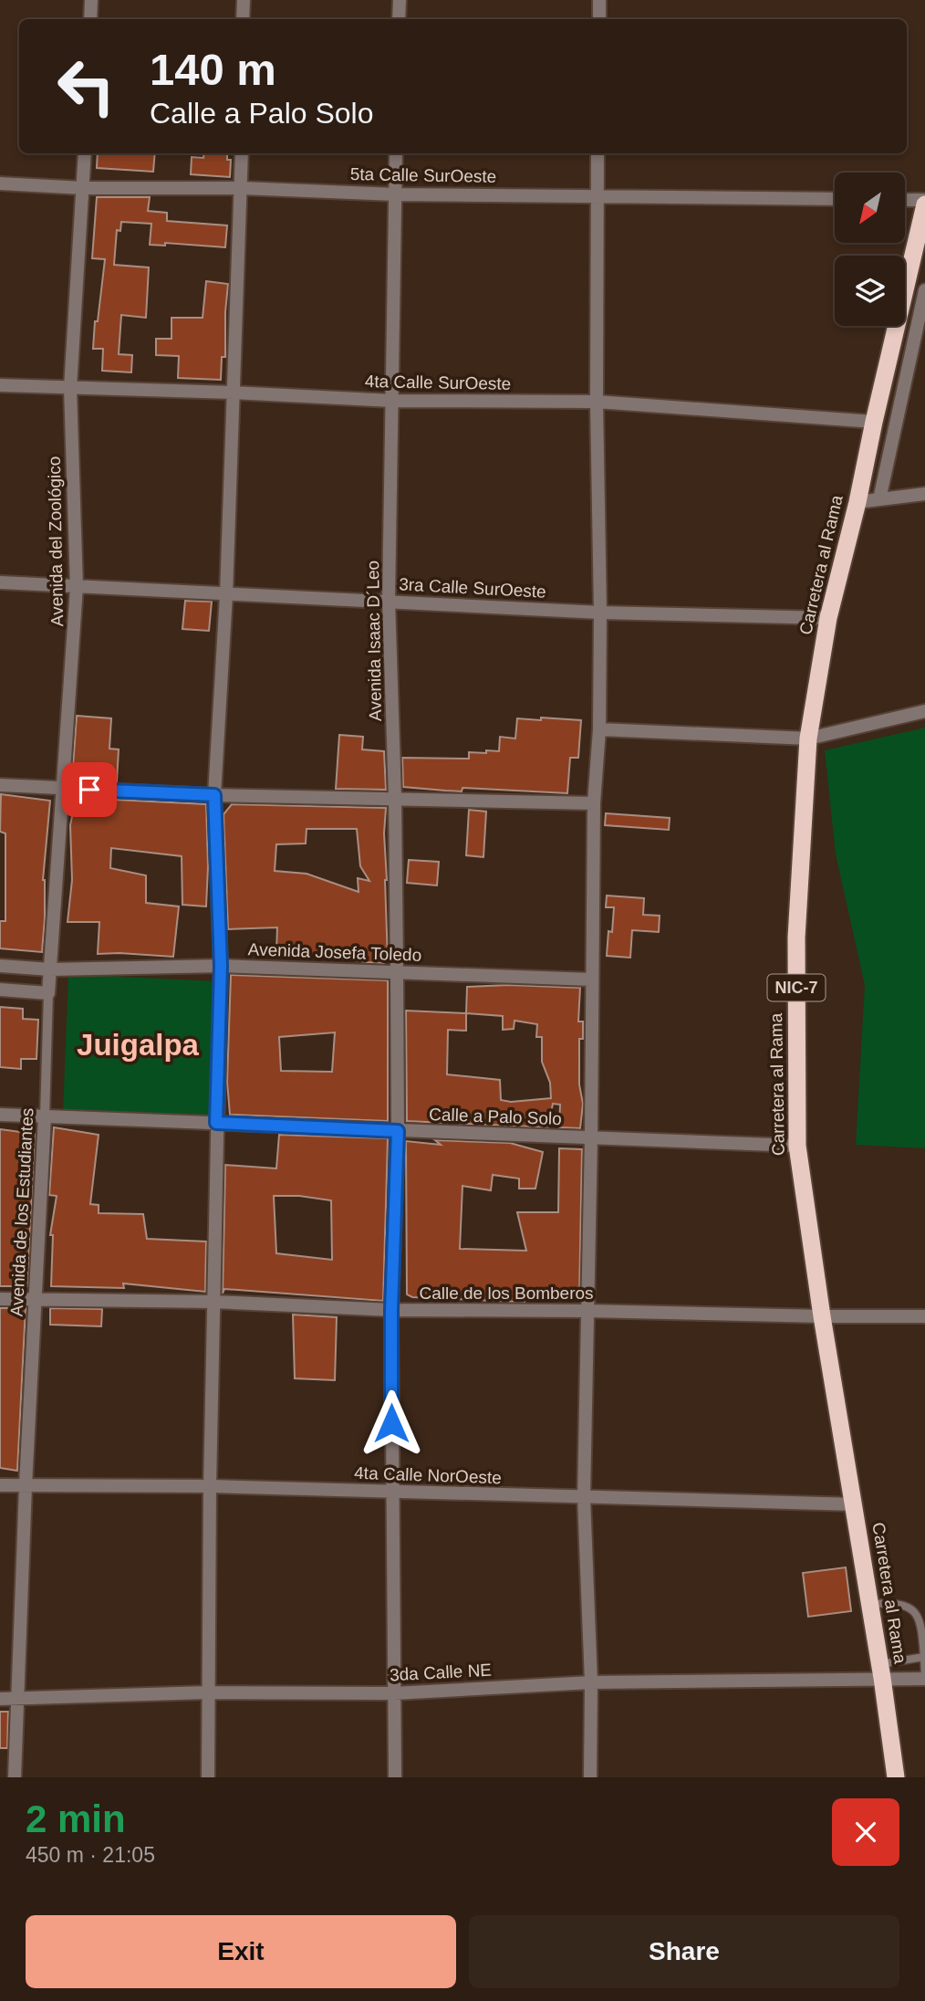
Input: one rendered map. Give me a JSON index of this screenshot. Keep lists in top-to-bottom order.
{
  "streets": {
    "highway": ["Carretera al Rama", "NIC-7"],
    "street": [
      "5ta Calle SurOeste",
      "4ta Calle SurOeste",
      "Avenida del Zoológico",
      "3ra Calle SurOeste",
      "Avenida Isaac D´Leo",
      "Avenida Josefa Toledo",
      "Calle a Palo Solo",
      "Avenida de los Estudiantes",
      "Calle de los Bomberos",
      "4ta Calle NorOeste",
      "3da Calle NE"
    ]
  },
  "crossings": [
    ["5ta Calle SurOeste", "Avenida del Zoológico"],
    ["5ta Calle SurOeste", "Avenida Isaac D´Leo"],
    ["4ta Calle SurOeste", "Avenida del Zoológico"],
    ["4ta Calle SurOeste", "Carretera al Rama"],
    ["4ta Calle SurOeste", "Avenida Isaac D´Leo"],
    ["Avenida del Zoológico", "3ra Calle SurOeste"],
    ["Avenida del Zoológico", "Avenida Josefa Toledo"],
    ["Avenida del Zoológico", "Avenida de los Estudiantes"],
    ["Carretera al Rama", "3ra Calle SurOeste"],
    ["Carretera al Rama", "Calle a Palo Solo"],
    ["Carretera al Rama", "Calle de los Bomberos"],
    ["Carretera al Rama", "4ta Calle NorOeste"],
    ["Carretera al Rama", "3da Calle NE"],
    ["3ra Calle SurOeste", "Avenida Isaac D´Leo"],
    ["Avenida Isaac D´Leo", "Avenida Josefa Toledo"],
    ["Avenida Isaac D´Leo", "Calle a Palo Solo"],
    ["Avenida Isaac D´Leo", "Calle de los Bomberos"],
    ["Avenida Isaac D´Leo", "4ta Calle NorOeste"],
    ["Avenida Isaac D´Leo", "3da Calle NE"],
    ["Calle a Palo Solo", "Avenida de los Estudiantes"],
    ["Avenida de los Estudiantes", "Calle de los Bomberos"],
    ["Avenida de los Estudiantes", "4ta Calle NorOeste"],
    ["Avenida de los Estudiantes", "3da Calle NE"]
  ],
  "districts": ["Juigalpa"],
  "north": "bottom left",
  "page": {
    "turn": ["140 m", "Calle a Palo Solo"],
    "heading": ["2 min", "450 m · 21:05"],
    "buttons": ["Exit", "Share"]
  }
}
